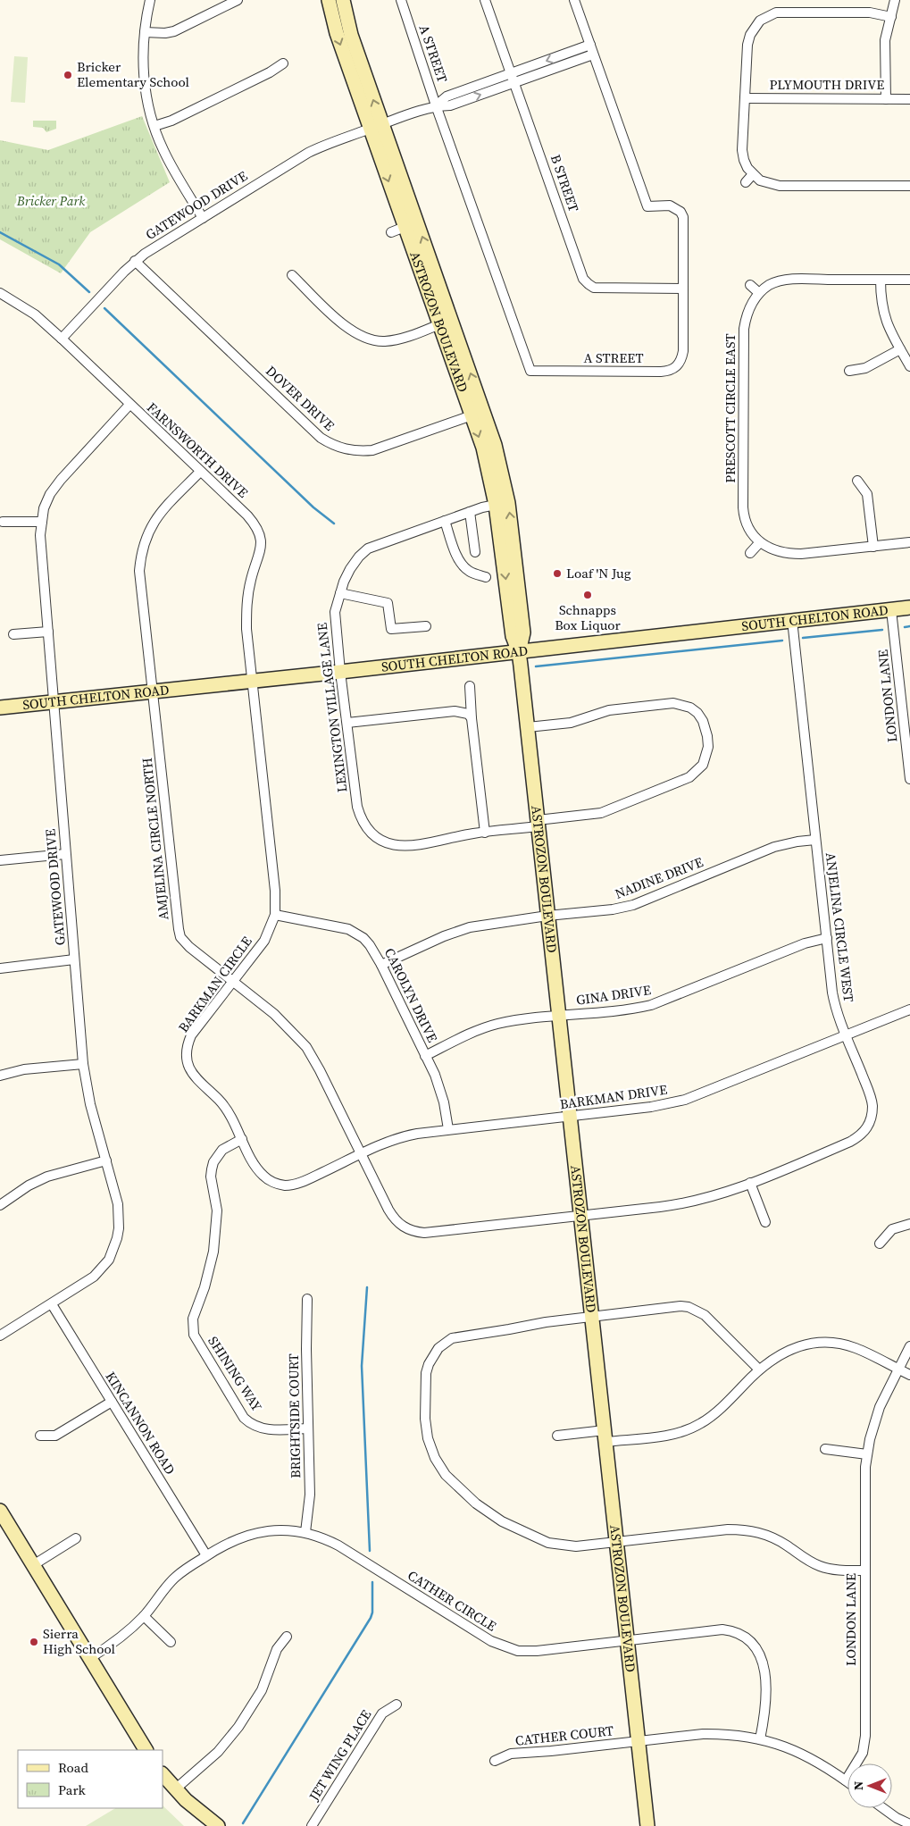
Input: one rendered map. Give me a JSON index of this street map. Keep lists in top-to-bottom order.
{
  "streets": {
    "main road": ["ASTROZON BOULEVARD", "SOUTH CHELTON ROAD"],
    "street": [
      "A STREET",
      "PLYMOUTH DRIVE",
      "B STREET",
      "GATEWOOD DRIVE",
      "DOVER DRIVE",
      "PRESCOTT CIRCLE EAST",
      "FARNSWORTH DRIVE",
      "LONDON LANE",
      "LEXINGTON VILLAGE LANE",
      "AMJELINA CIRCLE NORTH",
      "NADINE DRIVE",
      "ANJELINA CIRCLE WEST",
      "BARKMAN CIRCLE",
      "CAROLYN DRIVE",
      "GINA DRIVE",
      "BARKMAN DRIVE",
      "SHINING WAY",
      "BRIGHTSIDE COURT",
      "KINCANNON ROAD",
      "CATHER CIRCLE",
      "CATHER COURT",
      "JET WING PLACE"
    ]
  },
  "crossings": [
    ["A STREET", "B STREET"],
    ["A STREET", "GATEWOOD DRIVE"],
    ["B STREET", "GATEWOOD DRIVE"],
    ["GATEWOOD DRIVE", "ASTROZON BOULEVARD"],
    ["GATEWOOD DRIVE", "DOVER DRIVE"],
    ["GATEWOOD DRIVE", "FARNSWORTH DRIVE"],
    ["GATEWOOD DRIVE", "SOUTH CHELTON ROAD"],
    ["GATEWOOD DRIVE", "KINCANNON ROAD"],
    ["ASTROZON BOULEVARD", "DOVER DRIVE"],
    ["ASTROZON BOULEVARD", "SOUTH CHELTON ROAD"],
    ["ASTROZON BOULEVARD", "LEXINGTON VILLAGE LANE"],
    ["ASTROZON BOULEVARD", "NADINE DRIVE"],
    ["ASTROZON BOULEVARD", "ANJELINA CIRCLE WEST"],
    ["ASTROZON BOULEVARD", "GINA DRIVE"],
    ["ASTROZON BOULEVARD", "BARKMAN DRIVE"],
    ["ASTROZON BOULEVARD", "CATHER CIRCLE"],
    ["ASTROZON BOULEVARD", "CATHER COURT"],
    ["FARNSWORTH DRIVE", "SOUTH CHELTON ROAD"],
    ["FARNSWORTH DRIVE", "AMJELINA CIRCLE NORTH"],
    ["FARNSWORTH DRIVE", "BARKMAN CIRCLE"],
    ["SOUTH CHELTON ROAD", "LONDON LANE"],
    ["SOUTH CHELTON ROAD", "LEXINGTON VILLAGE LANE"],
    ["SOUTH CHELTON ROAD", "AMJELINA CIRCLE NORTH"],
    ["SOUTH CHELTON ROAD", "ANJELINA CIRCLE WEST"],
    ["SOUTH CHELTON ROAD", "BARKMAN CIRCLE"],
    ["LONDON LANE", "CATHER COURT"],
    ["AMJELINA CIRCLE NORTH", "ANJELINA CIRCLE WEST"],
    ["AMJELINA CIRCLE NORTH", "BARKMAN CIRCLE"],
    ["AMJELINA CIRCLE NORTH", "BARKMAN DRIVE"],
    ["NADINE DRIVE", "ANJELINA CIRCLE WEST"],
    ["NADINE DRIVE", "CAROLYN DRIVE"],
    ["ANJELINA CIRCLE WEST", "BARKMAN CIRCLE"],
    ["ANJELINA CIRCLE WEST", "GINA DRIVE"],
    ["ANJELINA CIRCLE WEST", "BARKMAN DRIVE"],
    ["BARKMAN CIRCLE", "CAROLYN DRIVE"],
    ["BARKMAN CIRCLE", "BARKMAN DRIVE"],
    ["BARKMAN CIRCLE", "SHINING WAY"],
    ["CAROLYN DRIVE", "GINA DRIVE"],
    ["CAROLYN DRIVE", "BARKMAN DRIVE"],
    ["SHINING WAY", "BRIGHTSIDE COURT"],
    ["BRIGHTSIDE COURT", "CATHER CIRCLE"],
    ["KINCANNON ROAD", "CATHER CIRCLE"],
    ["CATHER CIRCLE", "CATHER COURT"]
  ],
  "parks": ["Bricker Park"],
  "places": [
    "Bricker Elementary School",
    "Loaf 'N Jug",
    "Schnapps Box Liquor",
    "Sierra High School"
  ],
  "legend": ["Road", "Park"],
  "north": "left"
}
